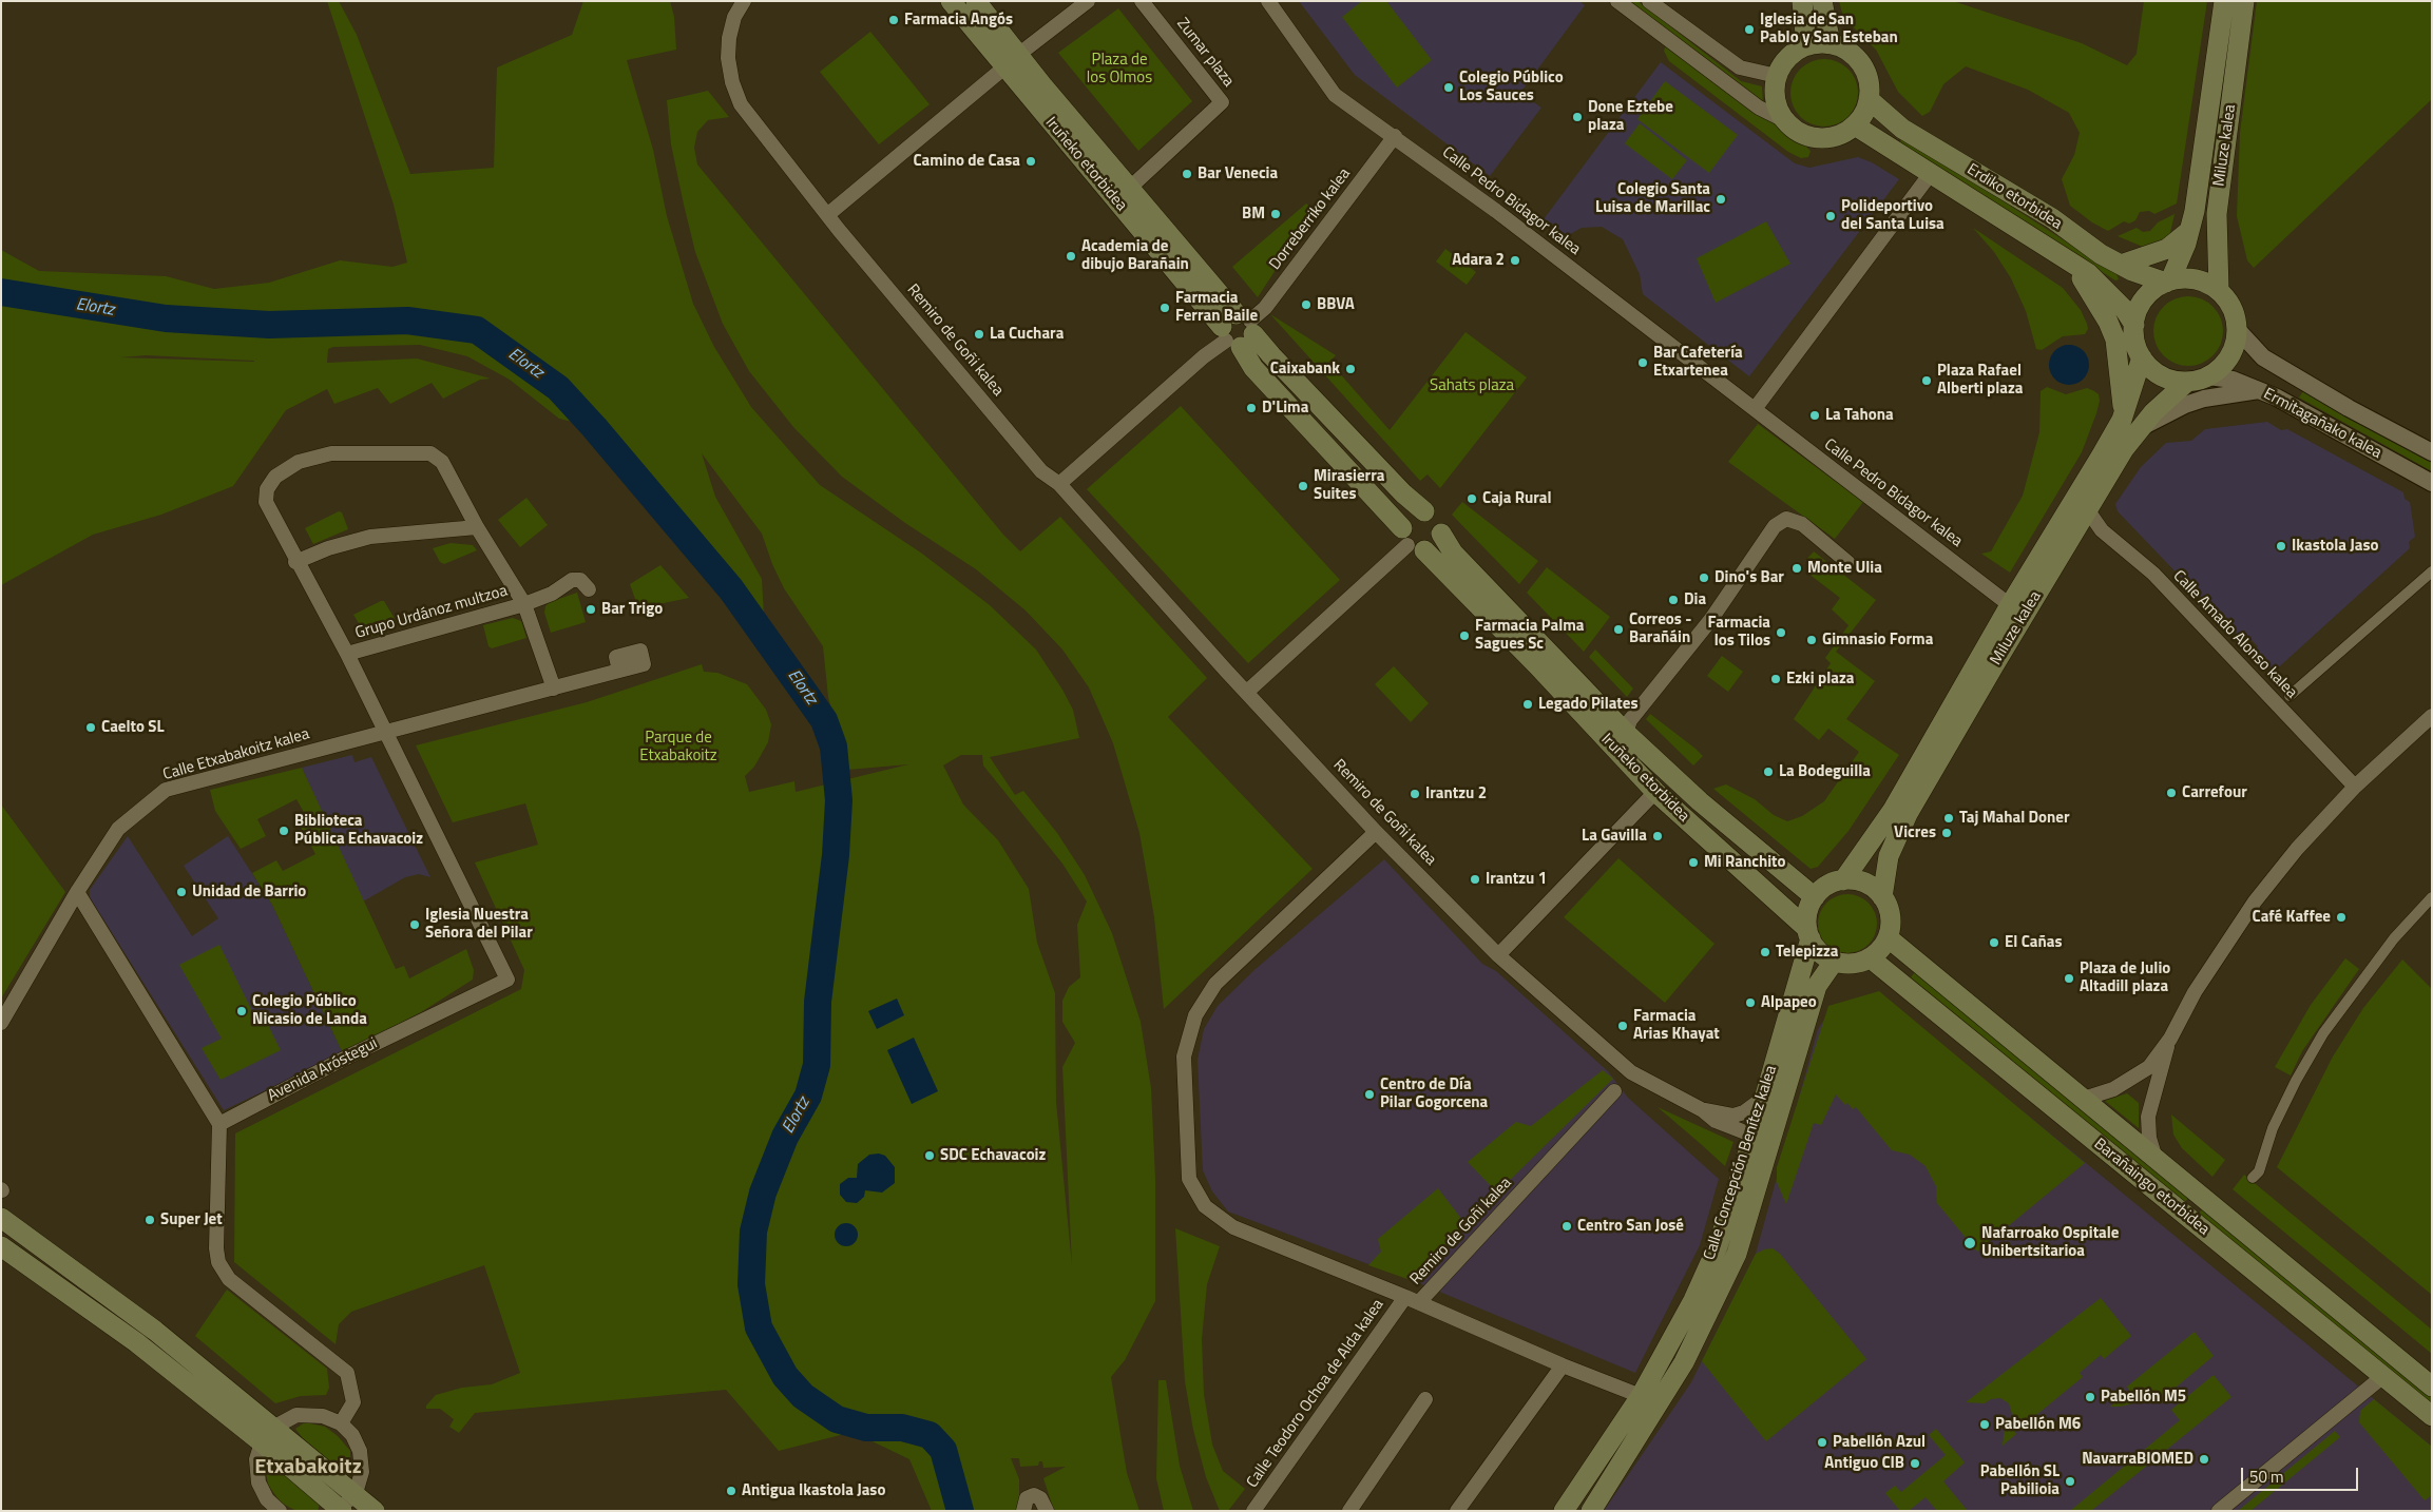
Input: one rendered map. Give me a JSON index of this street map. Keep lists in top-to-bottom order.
{
  "streets": {
    "main road": [
      "Miluze kalea",
      "Iruñeko etorbidea",
      "Erdiko etorbidea",
      "Calle Concepción Benítez kalea",
      "Barañaingo etorbidea"
    ],
    "street": [
      "Zumar plaza",
      "Calle Pedro Bidagor kalea",
      "Dorreberriko kalea",
      "Remiro de Goñi kalea",
      "Ermitagañako kalea",
      "Grupo Urdánoz multzoa",
      "Calle Amado Alonso kalea",
      "Calle Etxabakoitz kalea",
      "Avenida Aróstegui",
      "Calle Teodoro Ochoa de Alda kalea"
    ]
  },
  "crossings": [
    ["Zumar plaza", "Iruñeko etorbidea"],
    ["Miluze kalea", "Iruñeko etorbidea"],
    ["Miluze kalea", "Erdiko etorbidea"],
    ["Miluze kalea", "Calle Pedro Bidagor kalea"],
    ["Miluze kalea", "Ermitagañako kalea"],
    ["Miluze kalea", "Calle Amado Alonso kalea"],
    ["Miluze kalea", "Calle Concepción Benítez kalea"],
    ["Miluze kalea", "Barañaingo etorbidea"],
    ["Iruñeko etorbidea", "Dorreberriko kalea"],
    ["Iruñeko etorbidea", "Calle Concepción Benítez kalea"],
    ["Iruñeko etorbidea", "Barañaingo etorbidea"],
    ["Erdiko etorbidea", "Ermitagañako kalea"],
    ["Calle Pedro Bidagor kalea", "Dorreberriko kalea"],
    ["Remiro de Goñi kalea", "Calle Concepción Benítez kalea"],
    ["Remiro de Goñi kalea", "Calle Teodoro Ochoa de Alda kalea"],
    ["Grupo Urdánoz multzoa", "Calle Etxabakoitz kalea"],
    ["Grupo Urdánoz multzoa", "Avenida Aróstegui"],
    ["Calle Etxabakoitz kalea", "Avenida Aróstegui"],
    ["Calle Concepción Benítez kalea", "Barañaingo etorbidea"],
    ["Calle Concepción Benítez kalea", "Calle Teodoro Ochoa de Alda kalea"]
  ],
  "districts": ["Etxabakoitz"],
  "water": ["Elortz"],
  "parks": ["Plaza de los Olmos", "Sahats plaza", "Parque de Etxabakoitz"],
  "places": [
    "Farmacia Angós",
    "Iglesia de San Pablo y San Esteban",
    "Colegio Público Los Sauces",
    "Done Eztebe plaza",
    "Camino de Casa",
    "Bar Venecia",
    "Colegio Santa Luisa de Marillac",
    "BM",
    "Polideportivo del Santa Luisa",
    "Academia de dibujo Barañain",
    "Adara 2",
    "BBVA",
    "Farmacia Ferran Baile",
    "La Cuchara",
    "Bar Cafetería Etxartenea",
    "Caixabank",
    "Plaza Rafael Alberti plaza",
    "D'Lima",
    "La Tahona",
    "Mirasierra Suites",
    "Caja Rural",
    "Ikastola Jaso",
    "Monte Ulia",
    "Dino's Bar",
    "Dia",
    "Bar Trigo",
    "Correos - Barañáin",
    "Farmacia los Tilos",
    "Farmacia Palma Sagues Sc",
    "Gimnasio Forma",
    "Ezki plaza",
    "Legado Pilates",
    "Caelto SL",
    "La Bodeguilla",
    "Carrefour",
    "Irantzu 2",
    "Taj Mahal Doner",
    "Biblioteca Pública Echavacoiz",
    "Vicres",
    "La Gavilla",
    "Mi Ranchito",
    "Irantzu 1",
    "Unidad de Barrio",
    "Café Kaffee",
    "Iglesia Nuestra Señora del Pilar",
    "El Cañas",
    "Telepizza",
    "Plaza de Julio Altadill plaza",
    "Alpapeo",
    "Colegio Público Nicasio de Landa",
    "Farmacia Arias Khayat",
    "Centro de Día Pilar Gogorcena",
    "SDC Echavacoiz",
    "Super Jet",
    "Centro San José",
    "Nafarroako Ospitale Unibertsitarioa",
    "Pabellón M5",
    "Pabellón M6",
    "Pabellón Azul",
    "NavarraBIOMED",
    "Antiguo CIB",
    "Pabellón SL Pabilioia",
    "Antigua Ikastola Jaso"
  ],
  "scale_bar": "50 m"
}
